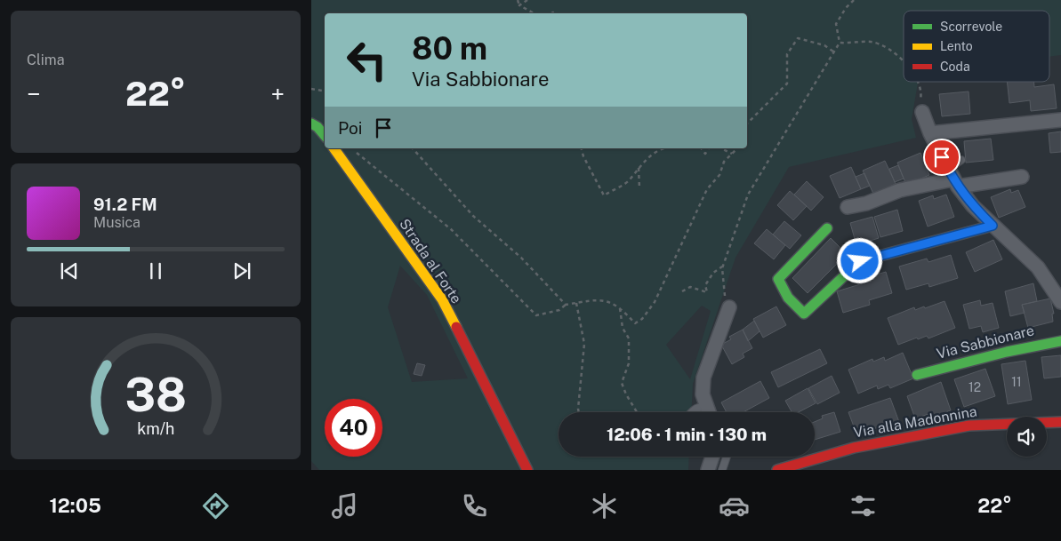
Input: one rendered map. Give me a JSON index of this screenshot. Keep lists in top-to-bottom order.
{
  "streets": {
    "street": ["Strada al Forte", "Via Sabbionare", "Via alla Madonnina"]
  },
  "house_numbers": ["11", "12"],
  "legend": ["Scorrevole", "Lento", "Coda"],
  "page": {
    "tile": "Clima",
    "turn": ["80 m", "Via Sabbionare"],
    "heat": ["−", "22°", "+"],
    "then": "Poi",
    "song": ["91.2 FM", "Musica"],
    "limit": "40",
    "trip": "12:06 · 1 min · 130 m",
    "tabs": ["12:05", "22°"],
    "gauge": ["38", "km/h"]
  }
}
